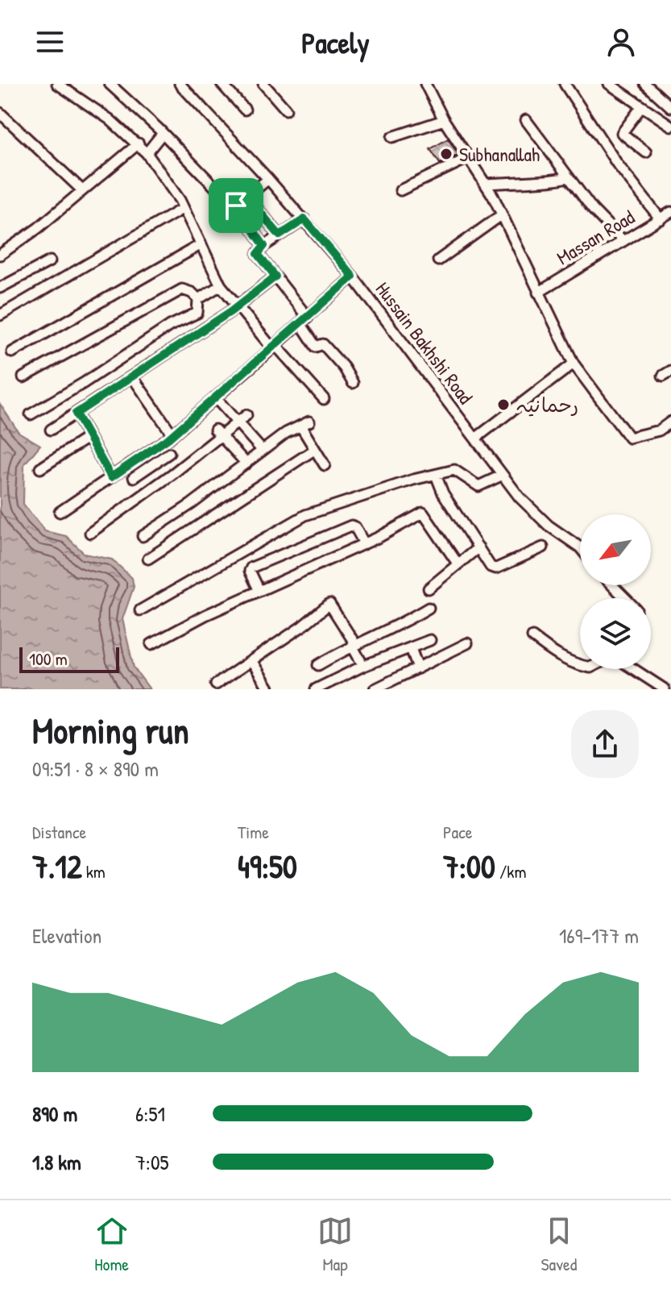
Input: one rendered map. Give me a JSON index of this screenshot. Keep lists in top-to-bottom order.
{
  "streets": {
    "street": ["Massan Road", "Hussain Bakhshi Road"]
  },
  "places": ["Subhanallah", "رحمانیہ"],
  "scale_bar": "100 m",
  "north": "bottom left",
  "page": {
    "header": "Pacely",
    "scale": "100 m",
    "heading": ["Morning run", "09:51 · 8 × 890 m"],
    "stats": [
      ["Distance", "7.12 km"],
      ["Time", "49:50"],
      ["Pace", "7:00 /km"]
    ],
    "chart": ["Elevation", "169–177 m"],
    "list": [
      {
        "name": "890 m",
        "note": "6:51"
      },
      {
        "name": "1.8 km",
        "note": "7:05"
      }
    ],
    "tabs": ["Home", "Map", "Saved"]
  }
}
